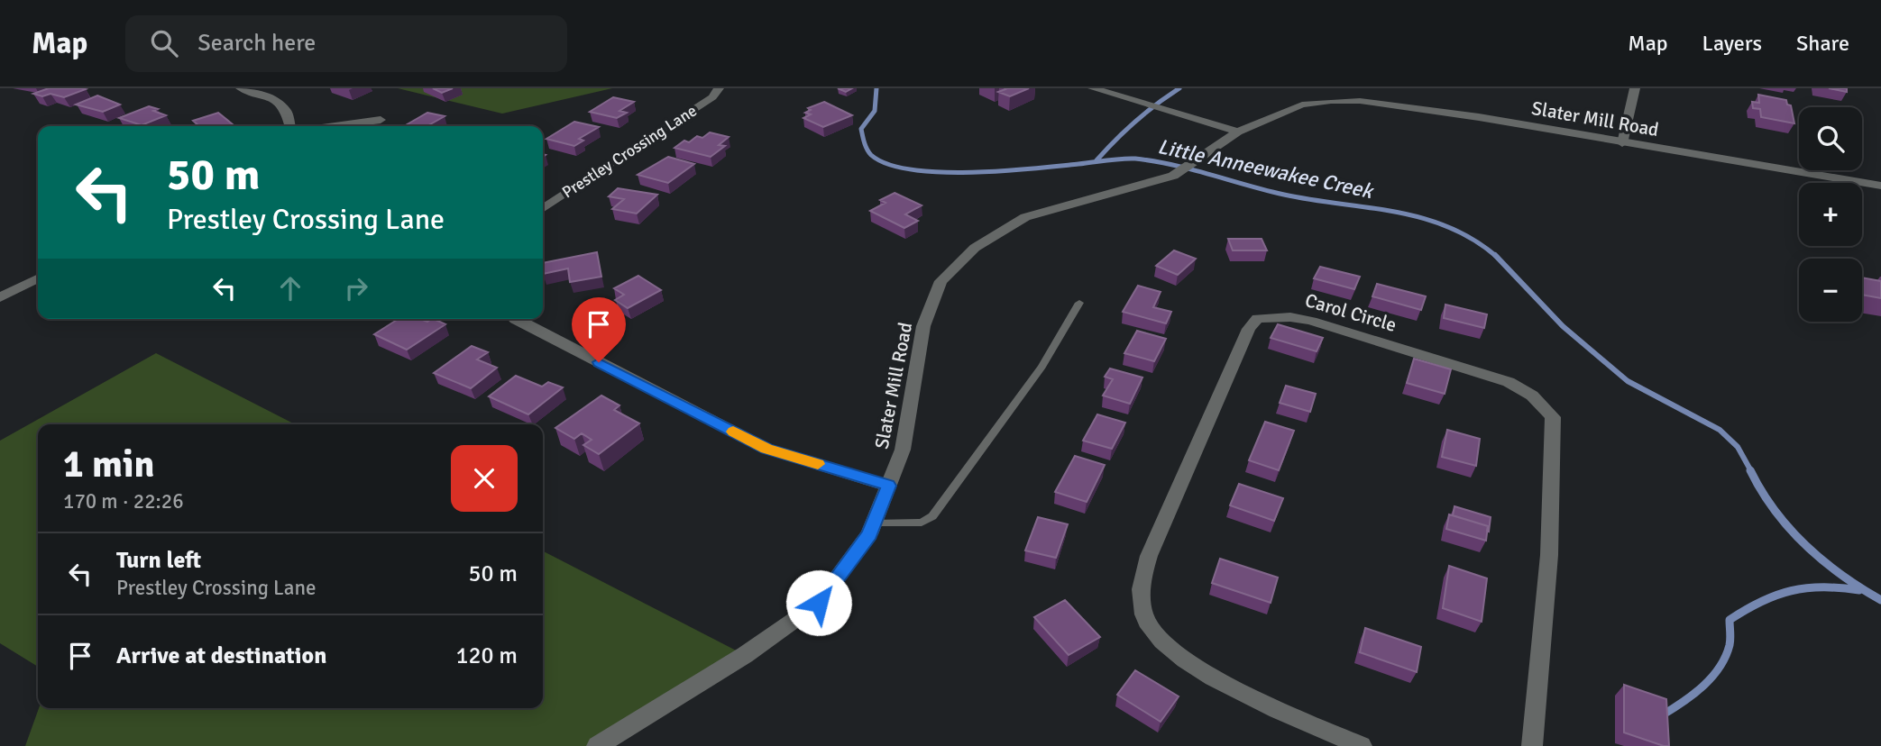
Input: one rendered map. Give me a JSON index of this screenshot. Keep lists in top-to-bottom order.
{
  "streets": {
    "street": ["Slater Mill Road", "Prestley Crossing Lane", "Carol Circle"]
  },
  "water": ["Little Anneewakee Creek"],
  "page": {
    "header": "Map",
    "search": "Search here",
    "nav": ["Map", "Layers", "Share"],
    "map_buttons": ["+", "−"],
    "turn": ["50 m", "Prestley Crossing Lane"],
    "heading": ["1 min", "170 m · 22:26"],
    "list": [
      {
        "name": "Turn left",
        "note": "Prestley Crossing Lane",
        "value": "50 m"
      },
      {
        "name": "Arrive at destination",
        "value": "120 m"
      }
    ]
  }
}
